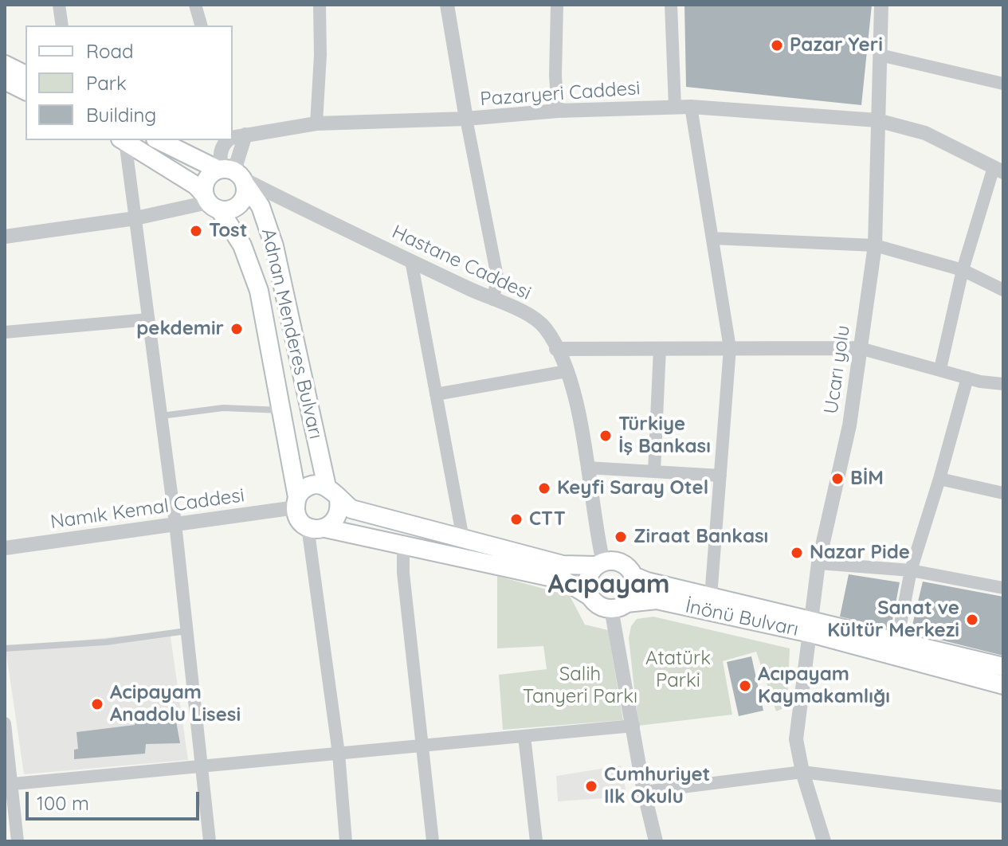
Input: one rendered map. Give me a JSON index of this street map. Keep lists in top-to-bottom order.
{
  "streets": {
    "main road": ["Adnan Menderes Bulvarı", "İnönü Bulvarı"],
    "street": [
      "Pazaryeri Caddesi",
      "Hastane Caddesi",
      "Ucarı yolu",
      "Namık Kemal Caddesi"
    ]
  },
  "crossings": [
    ["Pazaryeri Caddesi", "Ucarı yolu"],
    ["Hastane Caddesi", "Adnan Menderes Bulvarı"],
    ["Hastane Caddesi", "İnönü Bulvarı"],
    ["Adnan Menderes Bulvarı", "Namık Kemal Caddesi"],
    ["Ucarı yolu", "İnönü Bulvarı"]
  ],
  "districts": ["Acıpayam"],
  "parks": ["Atatürk Parki", "Salih Tanyeri Parkı"],
  "places": [
    "Pazar Yeri",
    "Tost",
    "pekdemir",
    "Türkiye İş Bankası",
    "BİM",
    "Keyfi Saray Otel",
    "CTT",
    "Ziraat Bankası",
    "Nazar Pide",
    "Sanat ve Kültür Merkezi",
    "Acıpayam Kaymakamlığı",
    "Acipayam Anadolu Lisesi",
    "Cumhuriyet Ilk Okulu"
  ],
  "legend": ["Road", "Park", "Building"],
  "scale_bar": "100 m"
}
